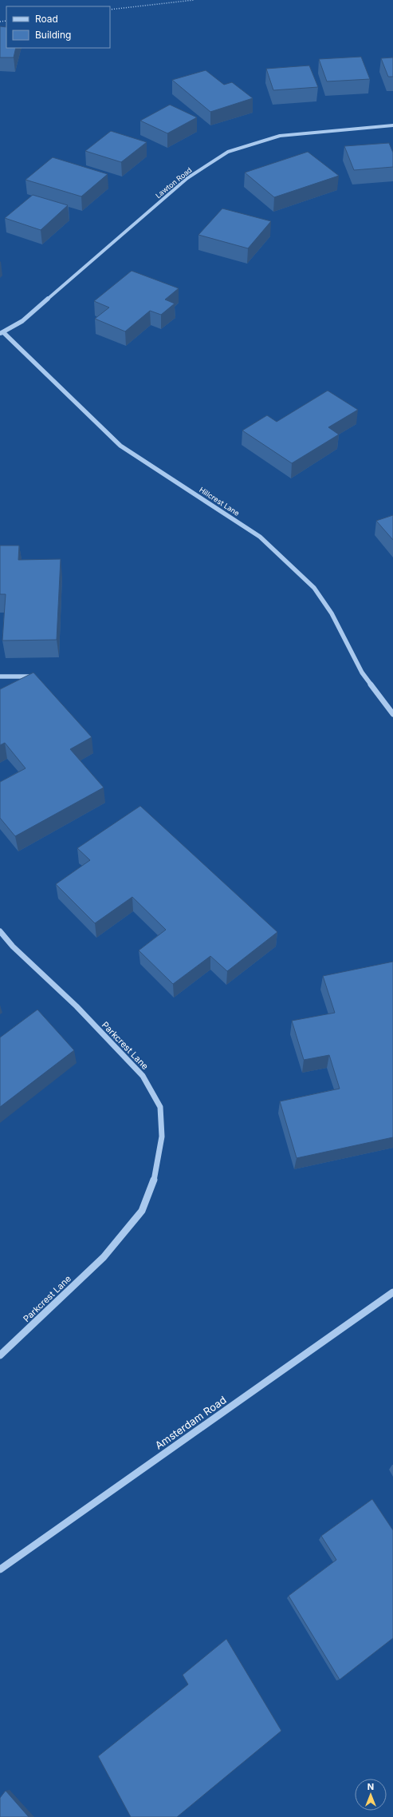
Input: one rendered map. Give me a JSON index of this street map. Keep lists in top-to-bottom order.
{
  "streets": {
    "street": [
      "Lawton Road",
      "Hillcrest Lane",
      "Parkcrest Lane",
      "Amsterdam Road"
    ]
  },
  "crossings": [
    ["Lawton Road", "Hillcrest Lane"]
  ],
  "legend": ["Road", "Building"],
  "north": "top"
}
